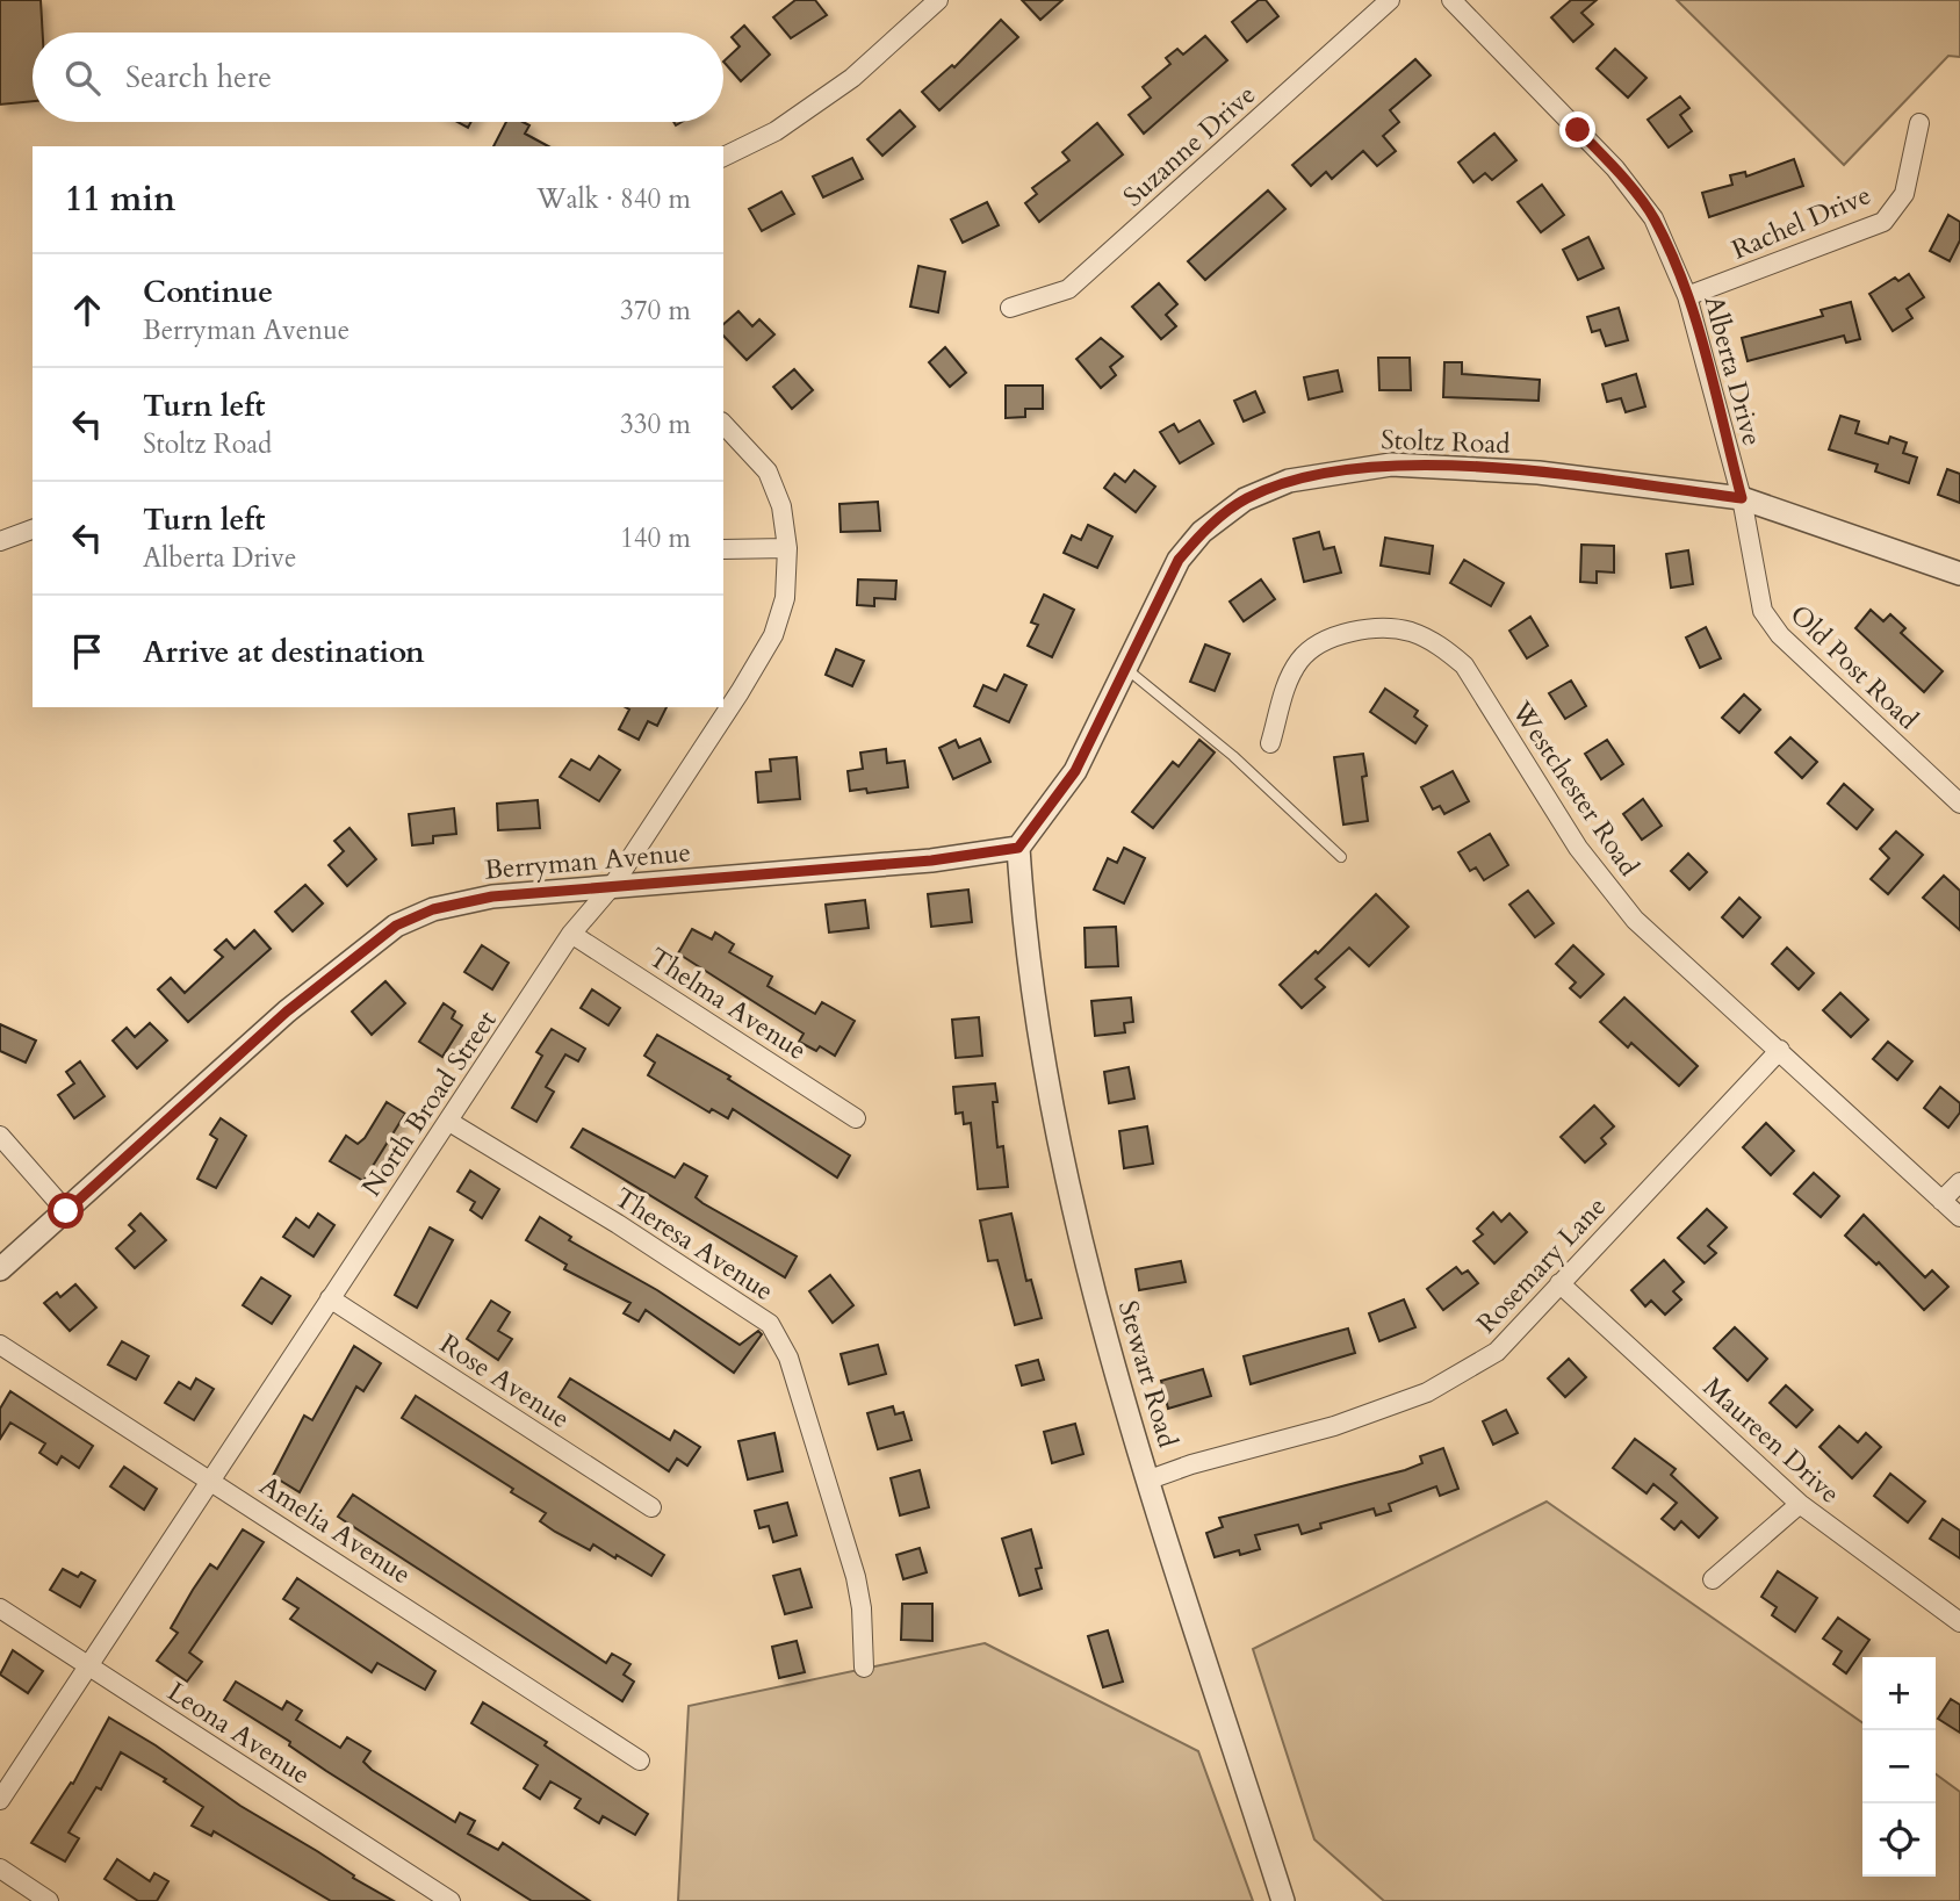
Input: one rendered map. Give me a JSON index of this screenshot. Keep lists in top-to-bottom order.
{
  "streets": {
    "street": [
      "Suzanne Drive",
      "Rachel Drive",
      "Alberta Drive",
      "Stoltz Road",
      "Old Post Road",
      "Westchester Road",
      "Berryman Avenue",
      "Thelma Avenue",
      "North Broad Street",
      "Theresa Avenue",
      "Rosemary Lane",
      "Stewart Road",
      "Rose Avenue",
      "Maureen Drive",
      "Amelia Avenue",
      "Leona Avenue"
    ]
  },
  "crossings": [
    ["Rachel Drive", "Alberta Drive"],
    ["Alberta Drive", "Stoltz Road"],
    ["Alberta Drive", "Old Post Road"],
    ["Stoltz Road", "Old Post Road"],
    ["Stoltz Road", "Berryman Avenue"],
    ["Stoltz Road", "Stewart Road"],
    ["Westchester Road", "Rosemary Lane"],
    ["Berryman Avenue", "North Broad Street"],
    ["Berryman Avenue", "Stewart Road"],
    ["Thelma Avenue", "North Broad Street"],
    ["North Broad Street", "Theresa Avenue"],
    ["North Broad Street", "Rose Avenue"],
    ["North Broad Street", "Amelia Avenue"],
    ["North Broad Street", "Leona Avenue"],
    ["Rosemary Lane", "Stewart Road"],
    ["Rosemary Lane", "Maureen Drive"]
  ],
  "page": {
    "search": "Search here",
    "heading": ["11 min", "Walk · 840 m"],
    "list": [
      ["Continue", "Berryman Avenue", "370 m"],
      ["Turn left", "Stoltz Road", "330 m"],
      ["Turn left", "Alberta Drive", "140 m"],
      "Arrive at destination"
    ],
    "map_buttons": ["+", "−"]
  }
}
